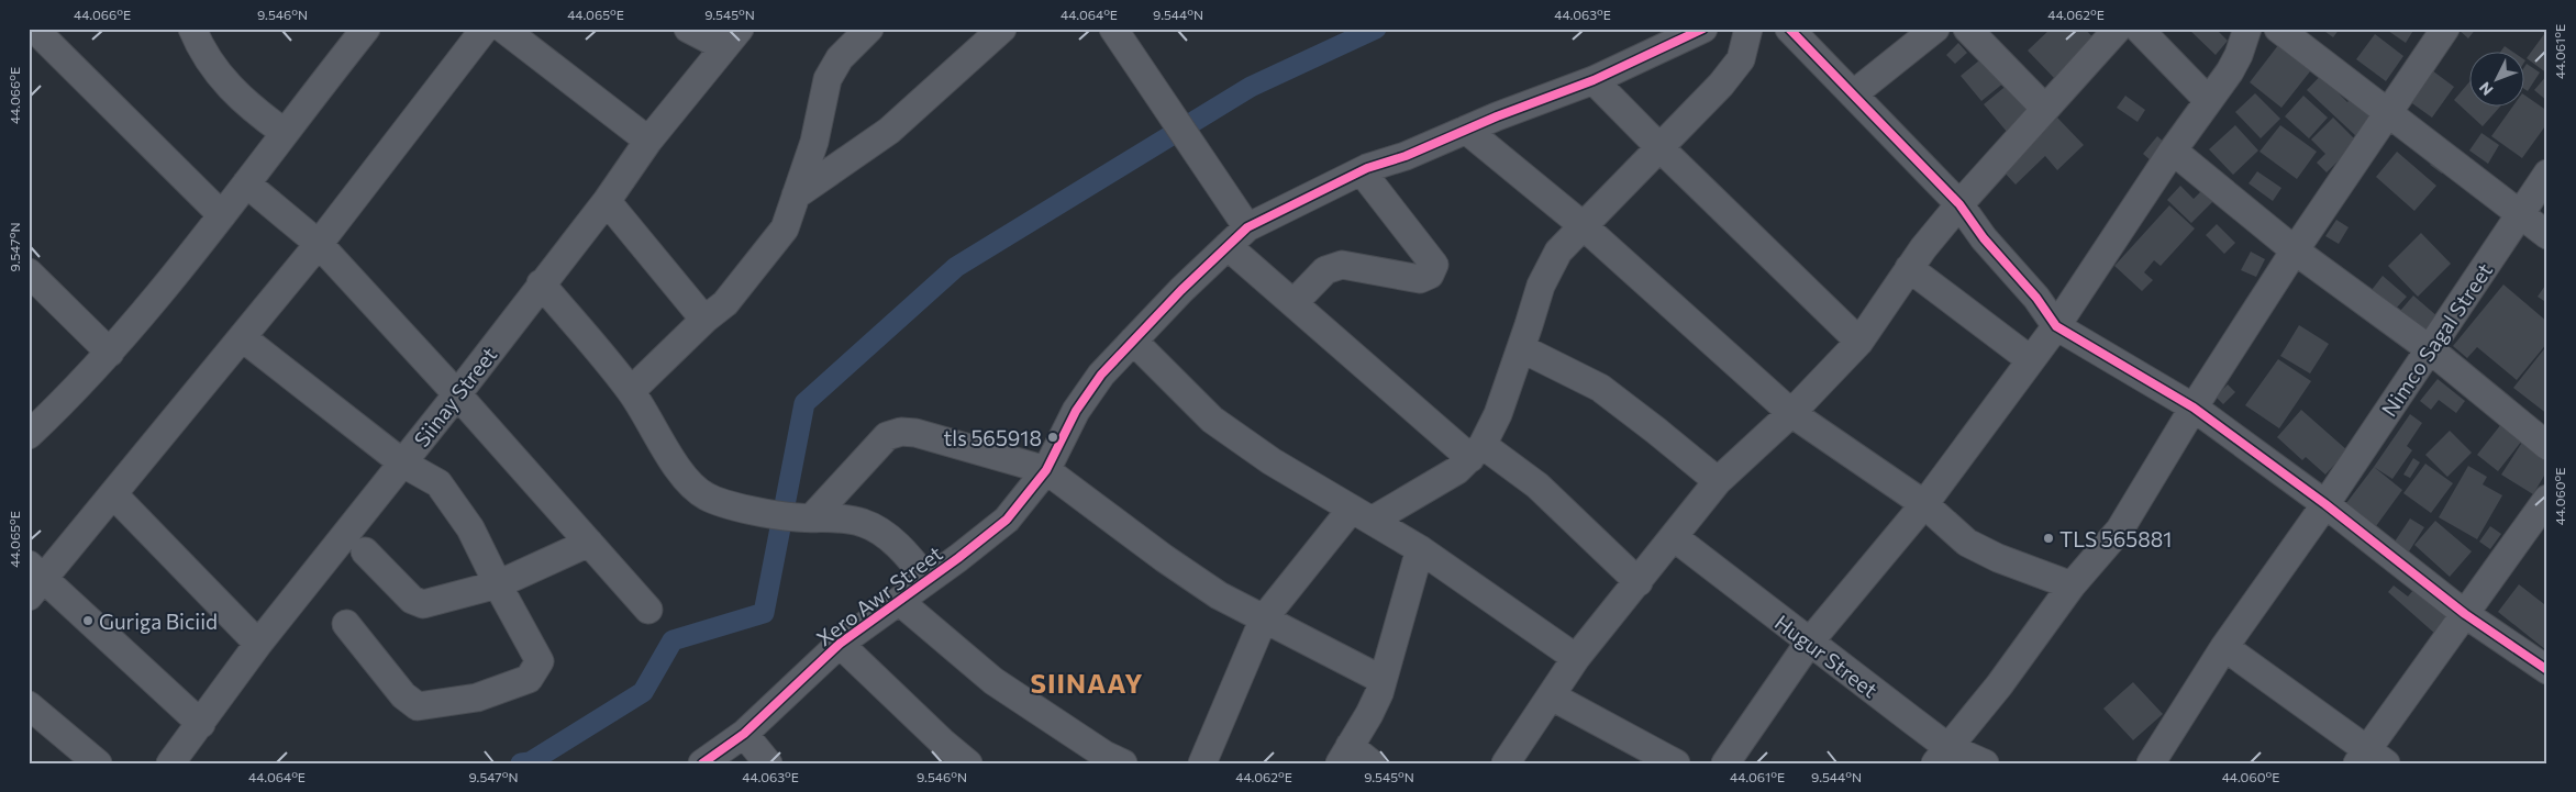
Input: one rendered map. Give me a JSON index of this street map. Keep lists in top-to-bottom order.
{
  "streets": {
    "street": [
      "Nimco Sagal Street",
      "Siinay Street",
      "Xero Awr Street",
      "Hugur Street"
    ]
  },
  "districts": ["SIINAAY"],
  "places": ["tls 565918", "TLS 565881", "Guriga Biciid"],
  "north": "bottom left",
  "coordinates": [
    "44.066°E",
    "9.546°N",
    "44.065°E",
    "9.545°N",
    "44.064°E",
    "9.544°N",
    "44.063°E",
    "44.062°E",
    "44.061°E",
    "9.547°N",
    "44.060°E"
  ]
}
